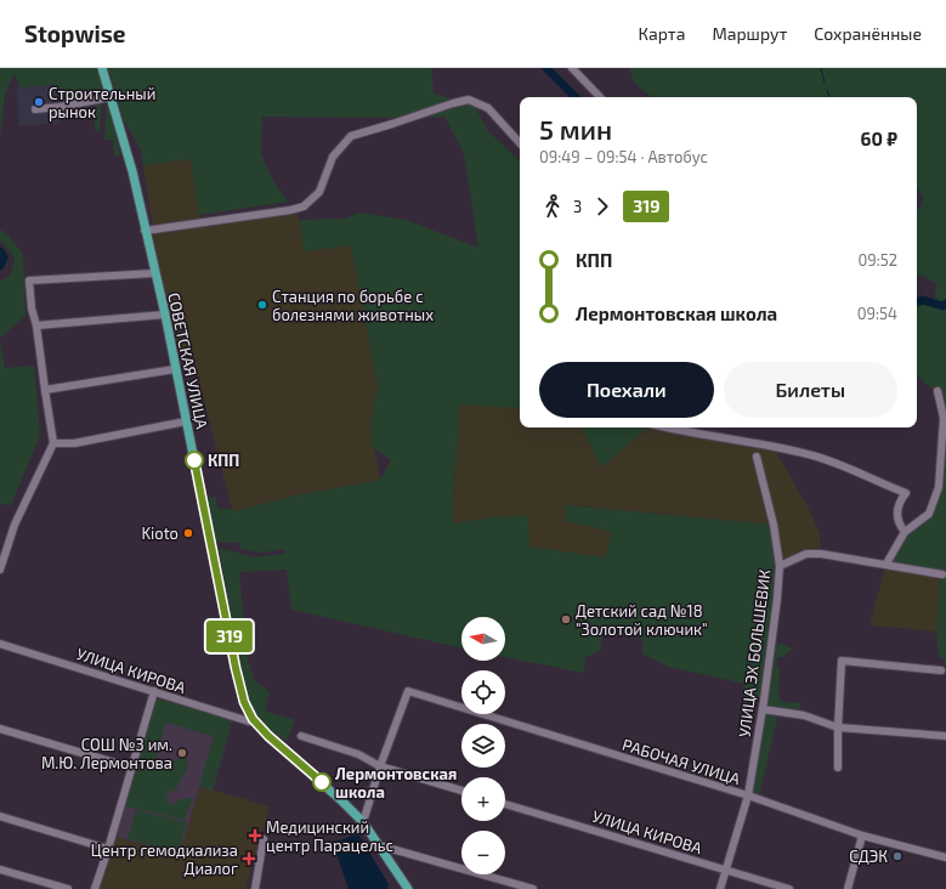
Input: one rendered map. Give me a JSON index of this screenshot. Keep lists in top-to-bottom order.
{
  "streets": {
    "main road": ["СОВЕТСКАЯ УЛИЦА"],
    "street": ["УЛИЦА ЭХ БОЛЬШЕВИК", "УЛИЦА КИРОВА", "РАБОЧАЯ УЛИЦА"]
  },
  "crossings": [
    ["СОВЕТСКАЯ УЛИЦА", "УЛИЦА КИРОВА"],
    ["УЛИЦА ЭХ БОЛЬШЕВИК", "УЛИЦА КИРОВА"],
    ["УЛИЦА ЭХ БОЛЬШЕВИК", "РАБОЧАЯ УЛИЦА"]
  ],
  "places": {
    "other": [
      "Строительный рынок",
      "Станция по борьбе с болезнями животных",
      "КПП",
      "Kioto",
      "Детский сад №18 \"Золотой ключик\"",
      "СОШ №3 им. М.Ю. Лермонтова",
      "Лермонтовская школа",
      "СДЭК"
    ],
    "health": ["Медицинский центр Парацельс", "Центр гемодиализа Диалог"]
  },
  "lines": ["bus line 319"],
  "north": "left",
  "page": {
    "header": "Stopwise",
    "nav": ["Карта", "Маршрут", "Сохранённые"],
    "on_map": "319",
    "heading": ["5 мин", "09:49 – 09:54 · Автобус", "60 ₽"],
    "legs": ["3", "319"],
    "list": [
      {
        "name": "КПП",
        "value": "09:52"
      },
      {
        "name": "Лермонтовская школа",
        "value": "09:54"
      }
    ],
    "buttons": ["Поехали", "Билеты"],
    "map_buttons": ["+", "−"]
  }
}
